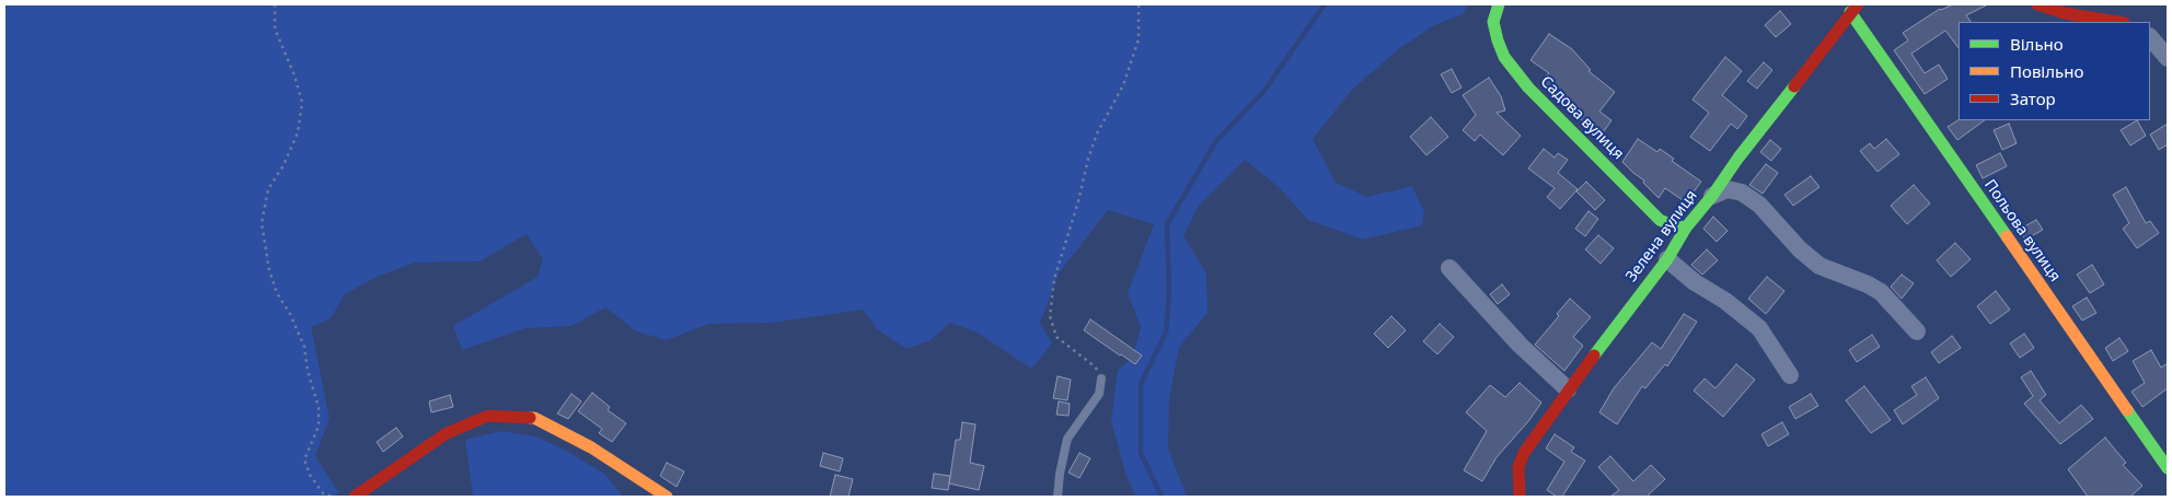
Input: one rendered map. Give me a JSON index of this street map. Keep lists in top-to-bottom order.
{
  "streets": {
    "street": ["Садова вулиця", "Польова вулиця", "Зелена вулиця"]
  },
  "crossings": [
    ["Садова вулиця", "Зелена вулиця"],
    ["Польова вулиця", "Зелена вулиця"]
  ],
  "legend": ["Вільно", "Повільно", "Затор"]
}
